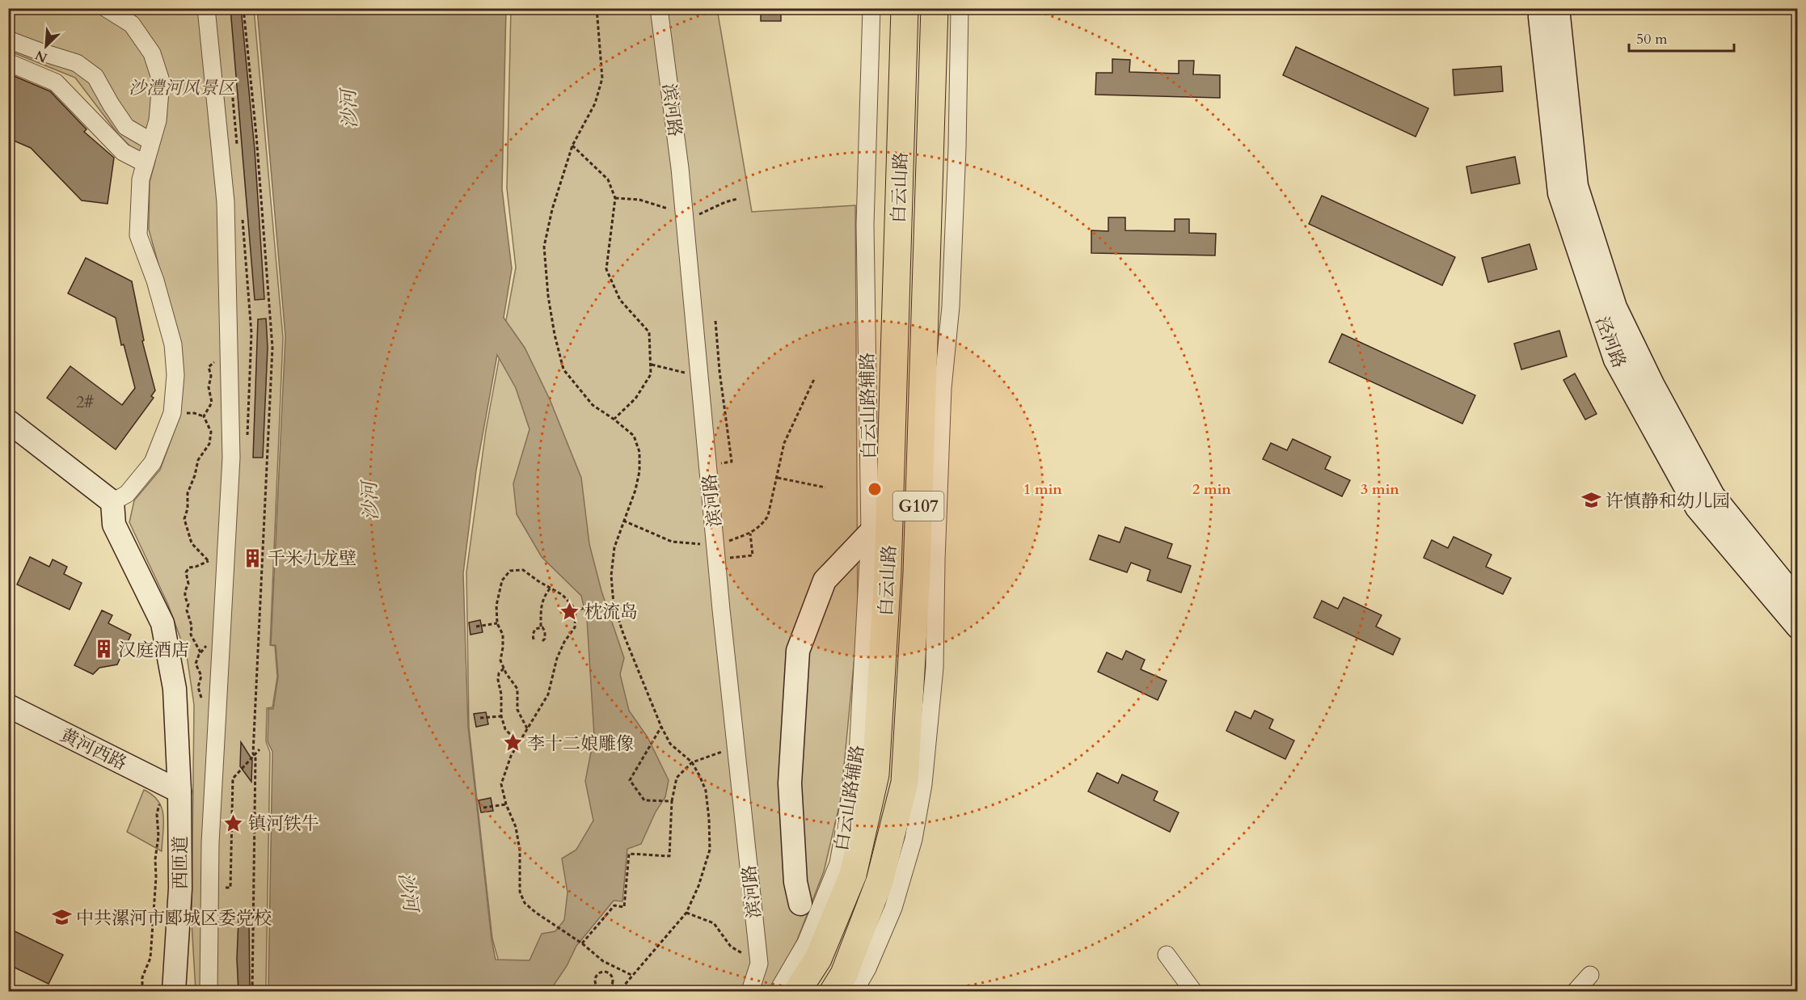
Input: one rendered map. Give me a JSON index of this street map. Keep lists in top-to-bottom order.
{
  "streets": {
    "highway": ["白云山路", "G107"],
    "street": [
      "滨河路",
      "泾河路",
      "白云山路辅路",
      "黄河西路",
      "西匝道"
    ]
  },
  "crossings": [
    ["黄河西路", "西匝道"]
  ],
  "water": ["沙河"],
  "parks": ["沙澧河风景区"],
  "places": {
    "school or university": ["许慎静和幼儿园", "中共漯河市郾城区委党校"],
    "building": ["千米九龙壁", "汉庭酒店"],
    "place": ["枕流岛", "李十二娘雕像", "镇河铁牛"]
  },
  "house_numbers": ["2#"],
  "scale_bar": "50 m",
  "north": "bottom left",
  "rings": ["1 min", "2 min", "3 min"]
}
